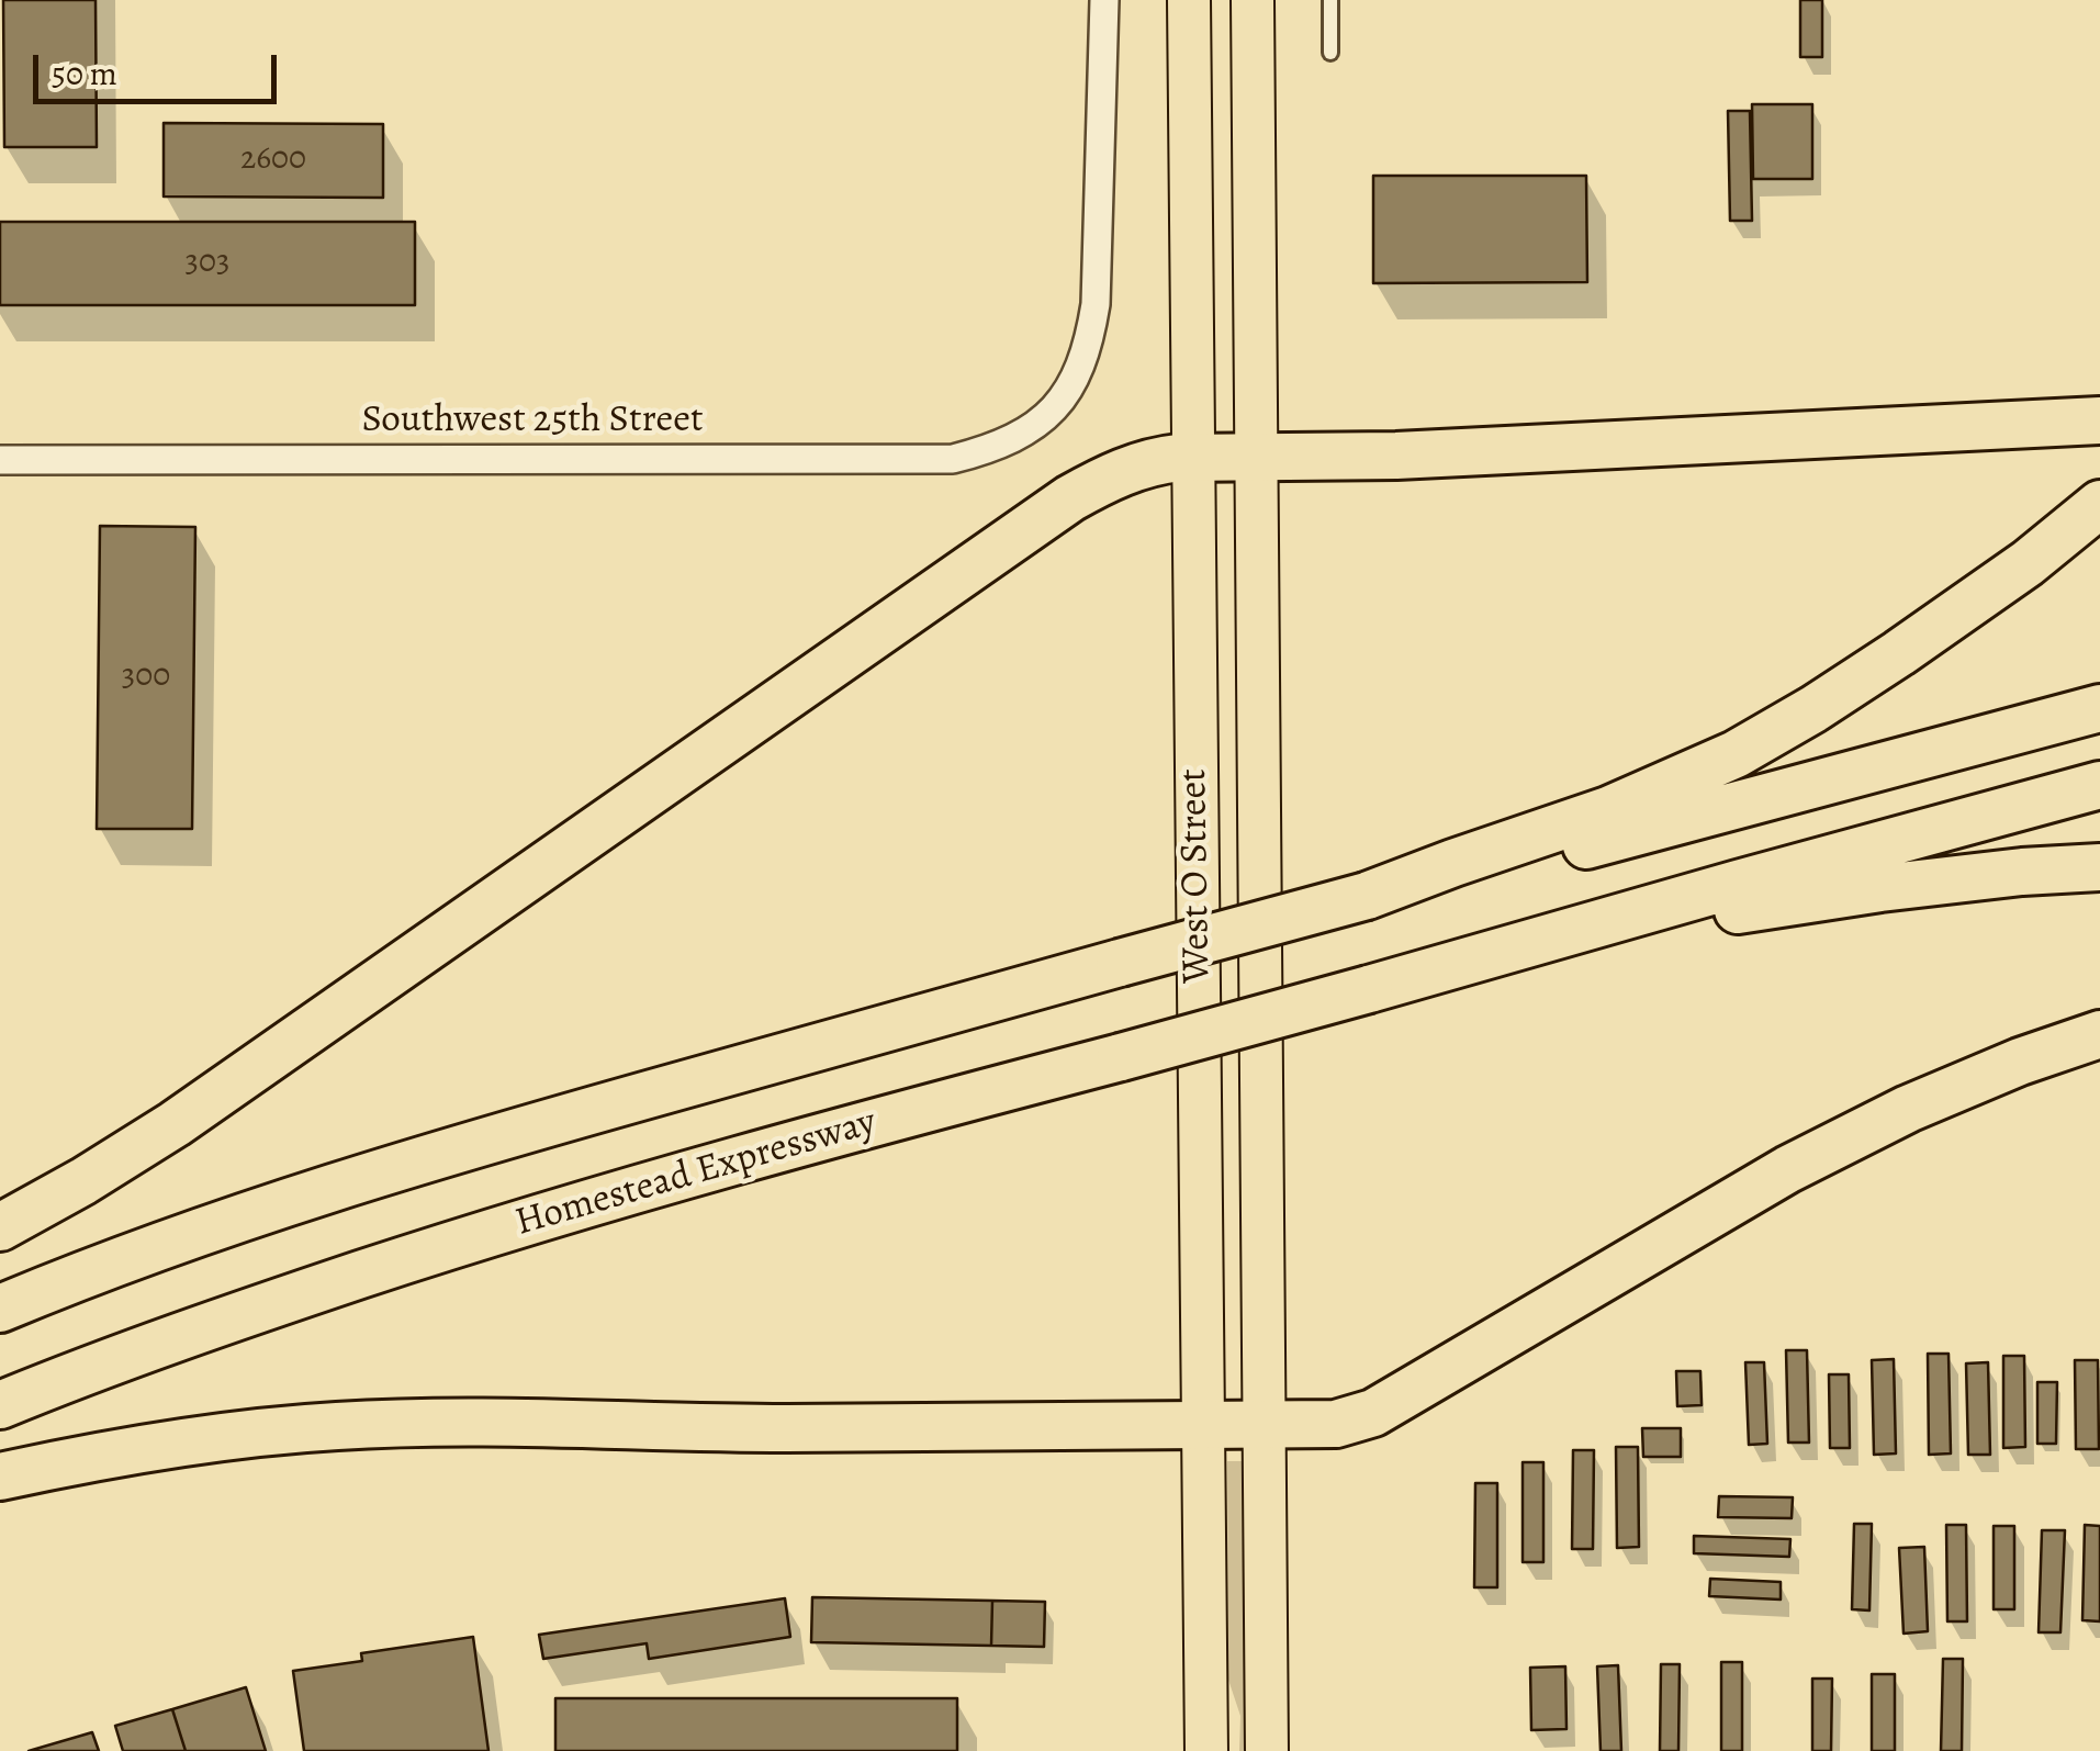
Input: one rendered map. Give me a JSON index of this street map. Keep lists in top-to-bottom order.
{
  "streets": {
    "highway": ["Homestead Expressway"],
    "main road": ["West O Street"],
    "street": ["Southwest 25th Street"]
  },
  "house_numbers": ["2600", "303", "300"],
  "scale_bar": "50 m"
}
